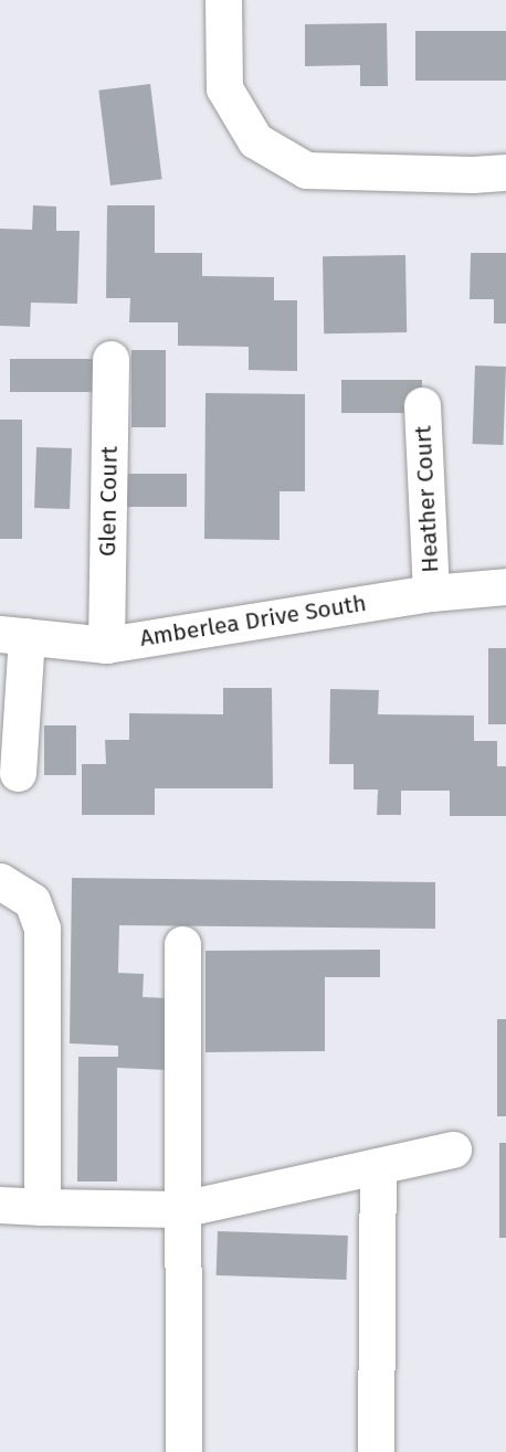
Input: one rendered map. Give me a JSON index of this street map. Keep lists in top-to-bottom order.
{
  "streets": {
    "street": ["Heather Court", "Glen Court", "Amberlea Drive South"]
  },
  "crossings": [
    ["Heather Court", "Amberlea Drive South"],
    ["Glen Court", "Amberlea Drive South"]
  ]
}
